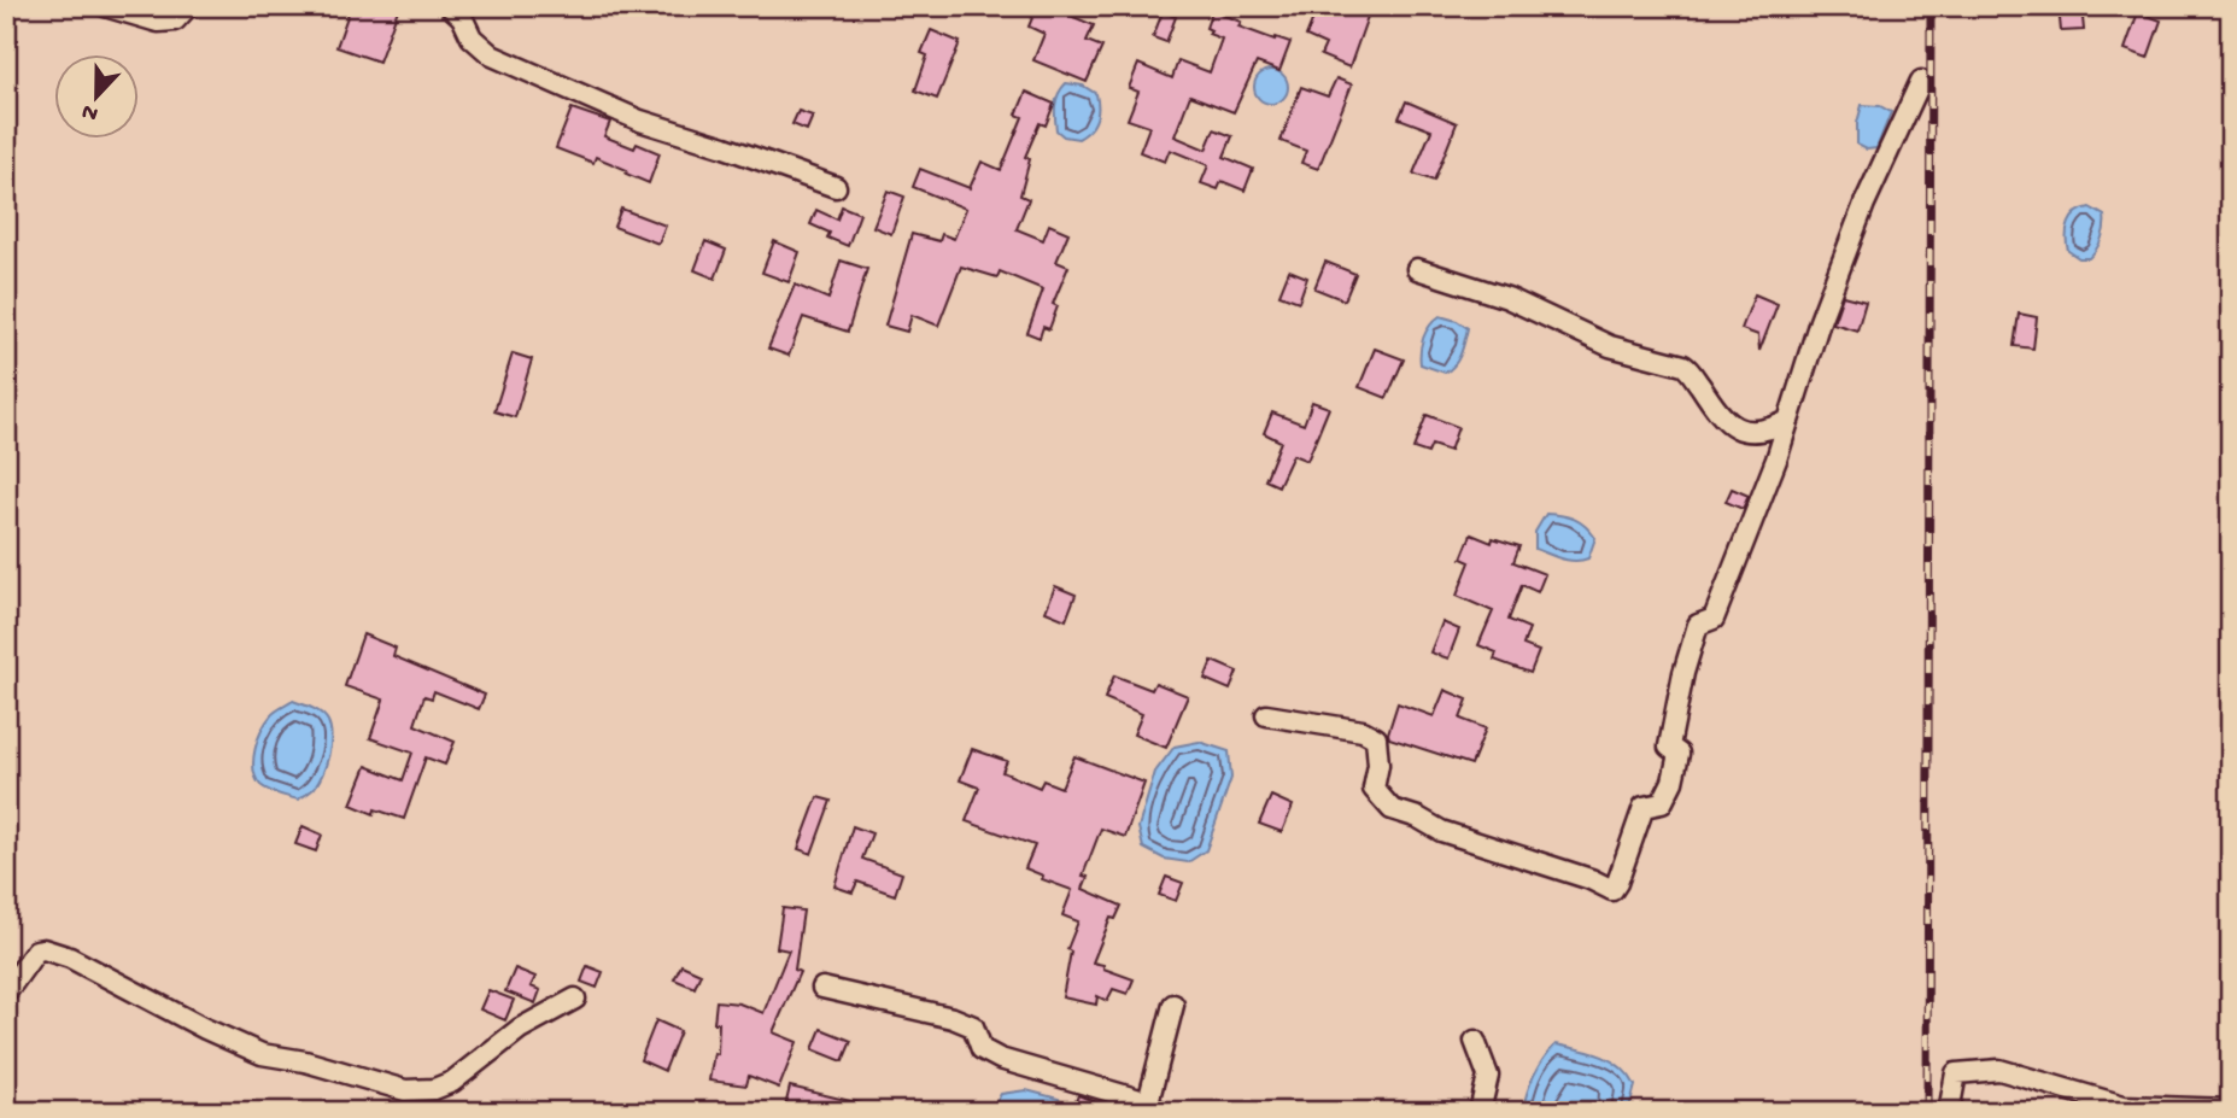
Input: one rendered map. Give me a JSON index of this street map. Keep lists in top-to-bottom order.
{
  "north": "bottom"
}
